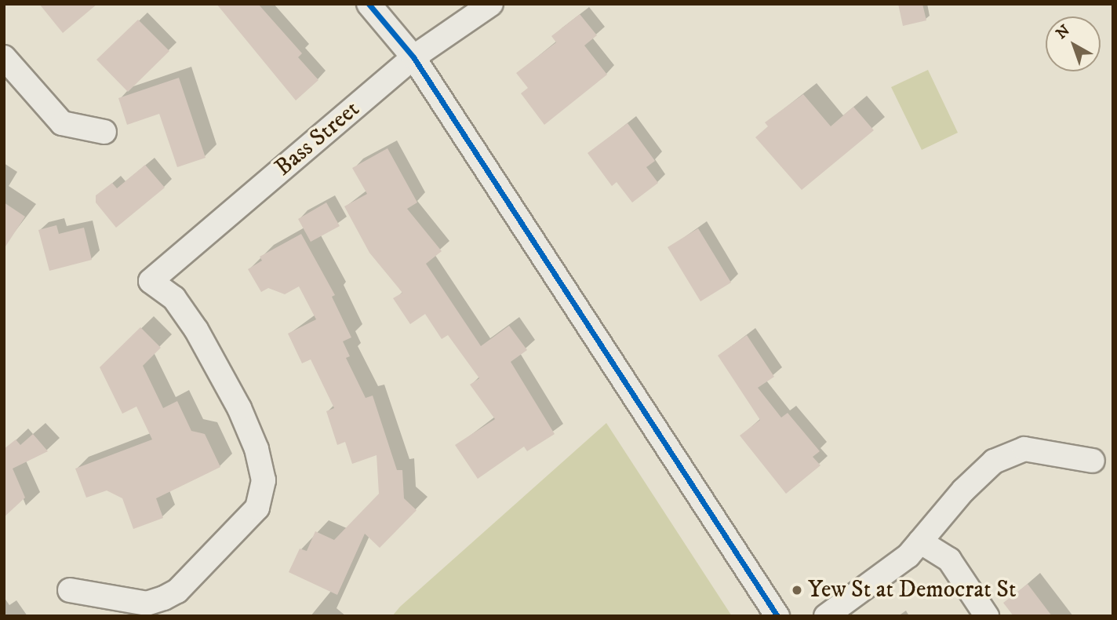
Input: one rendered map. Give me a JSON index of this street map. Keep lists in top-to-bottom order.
{
  "streets": {
    "street": ["Bass Street"]
  },
  "places": ["Yew St at Democrat St"],
  "north": "top left"
}
